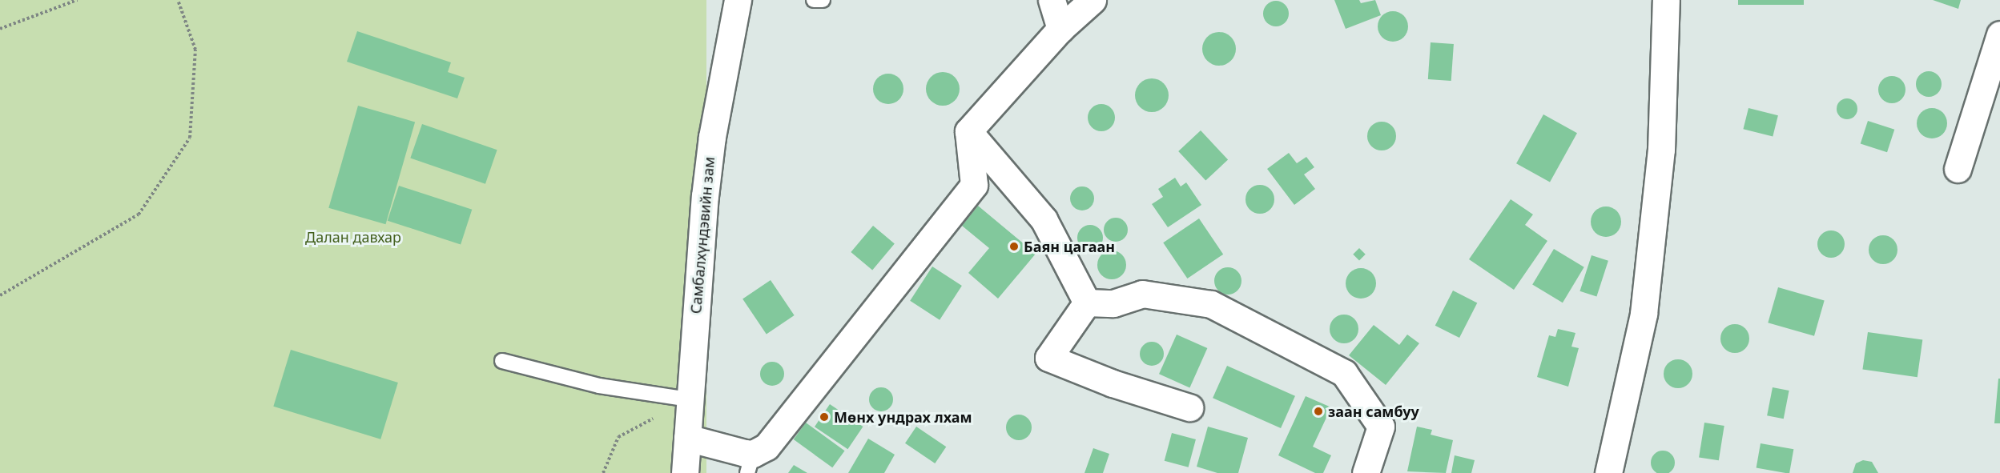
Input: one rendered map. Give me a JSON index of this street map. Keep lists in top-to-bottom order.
{
  "streets": {
    "street": ["Самбалхүндэвийн зам"]
  },
  "parks": ["Далан давхар"],
  "places": ["Баян цагаан", "заан самбуу", "Мөнх ундрах лхам"]
}
